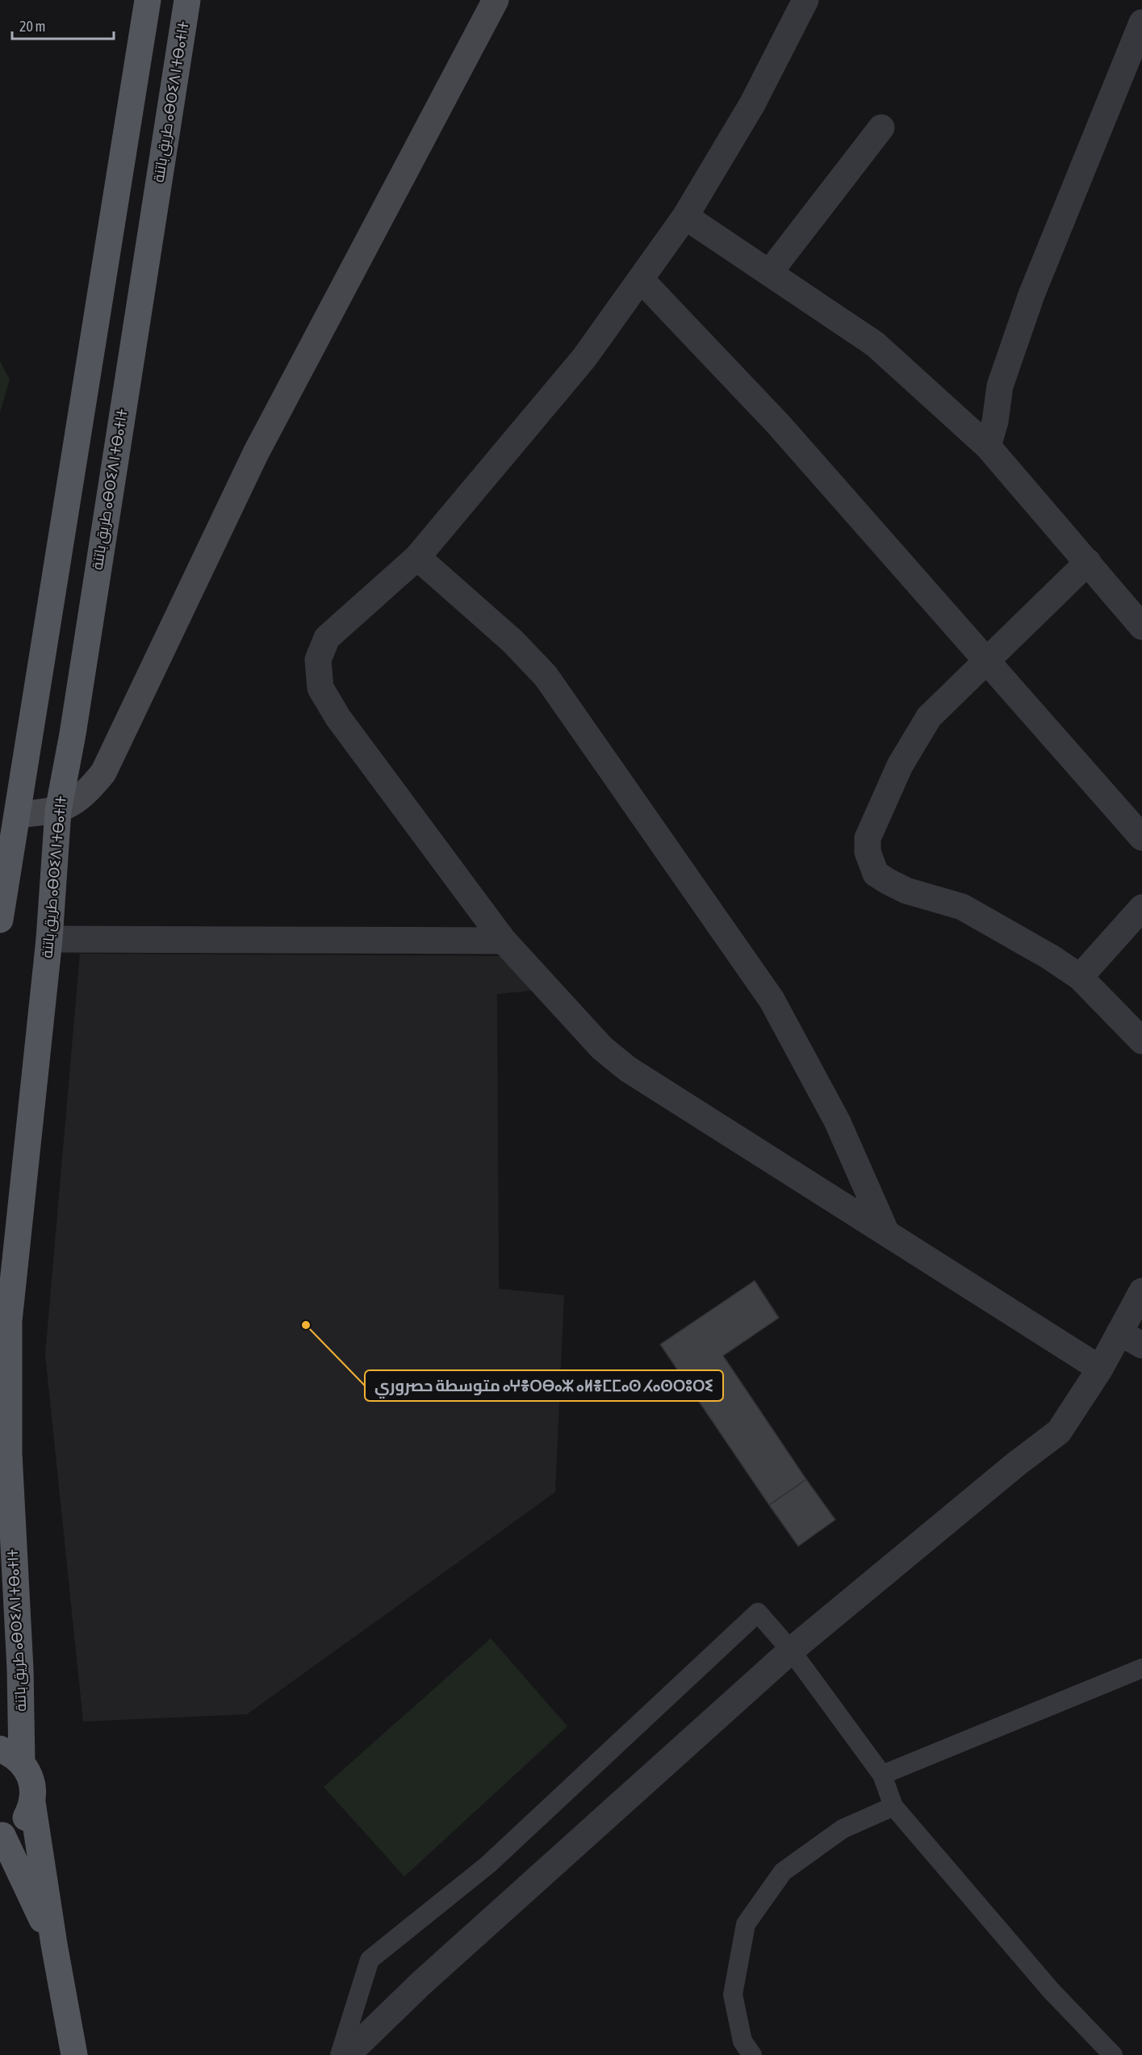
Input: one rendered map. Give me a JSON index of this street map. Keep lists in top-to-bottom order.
{
  "streets": {
    "main road": ["طريق باتنة ⴰⴱⵔⵉⴷ ⵏ ⵜⴱⴰⵜⵏⵜ"]
  },
  "places": ["متوسطة حصروري ⴰⵖⴻⵔⴱⴰⵣ ⴰⵍⴻⵎⵎⴰⵙ ⵃⴰⵙⵔⵓⵔⵉ"],
  "scale_bar": "20 m"
}
